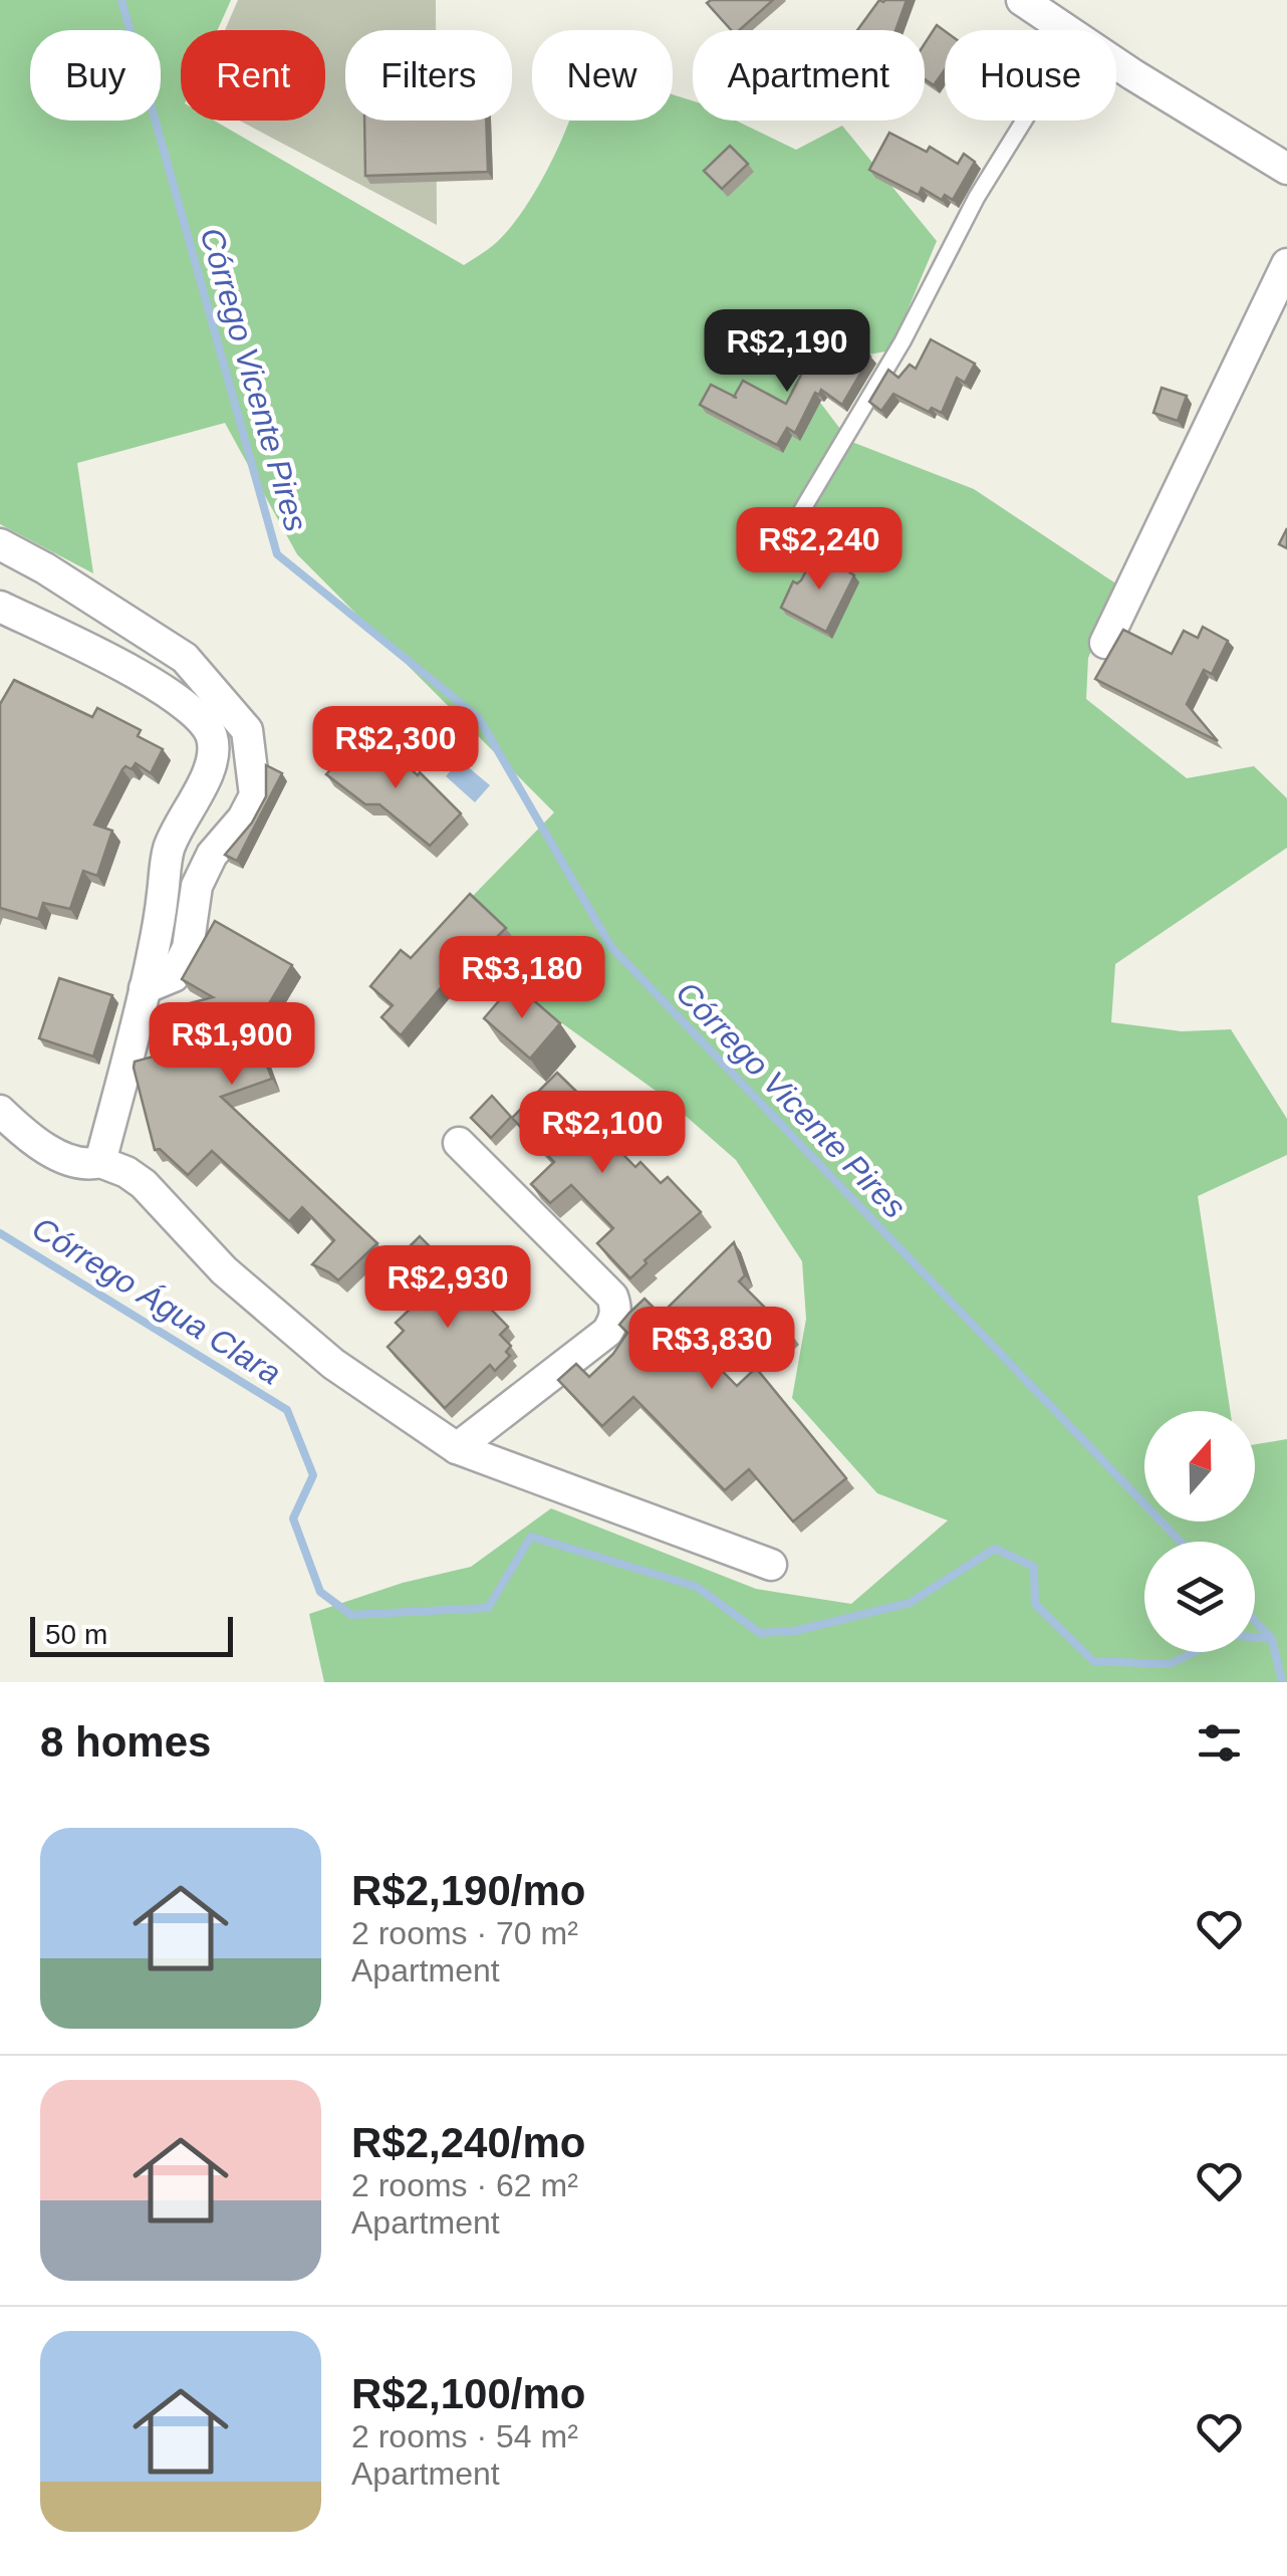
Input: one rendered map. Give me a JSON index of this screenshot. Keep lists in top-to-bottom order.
{
  "water": ["Córrego Vicente Pires", "Córrego Água Clara"],
  "scale_bar": "50 m",
  "north": "top",
  "page": {
    "chip": [
      "Buy",
      "Rent",
      "Filters",
      "New",
      "Apartment",
      "House"
    ],
    "price": [
      "R$2,190",
      "R$2,240",
      "R$2,300",
      "R$3,180",
      "R$1,900",
      "R$2,100",
      "R$2,930",
      "R$3,830"
    ],
    "scale": "50 m",
    "heading": "8 homes",
    "list": [
      {
        "name": "R$2,190/mo",
        "note": "2 rooms · 70 m² · Apartment"
      },
      {
        "name": "R$2,240/mo",
        "note": "2 rooms · 62 m² · Apartment"
      },
      {
        "name": "R$2,100/mo",
        "note": "2 rooms · 54 m² · Apartment"
      }
    ]
  }
}
